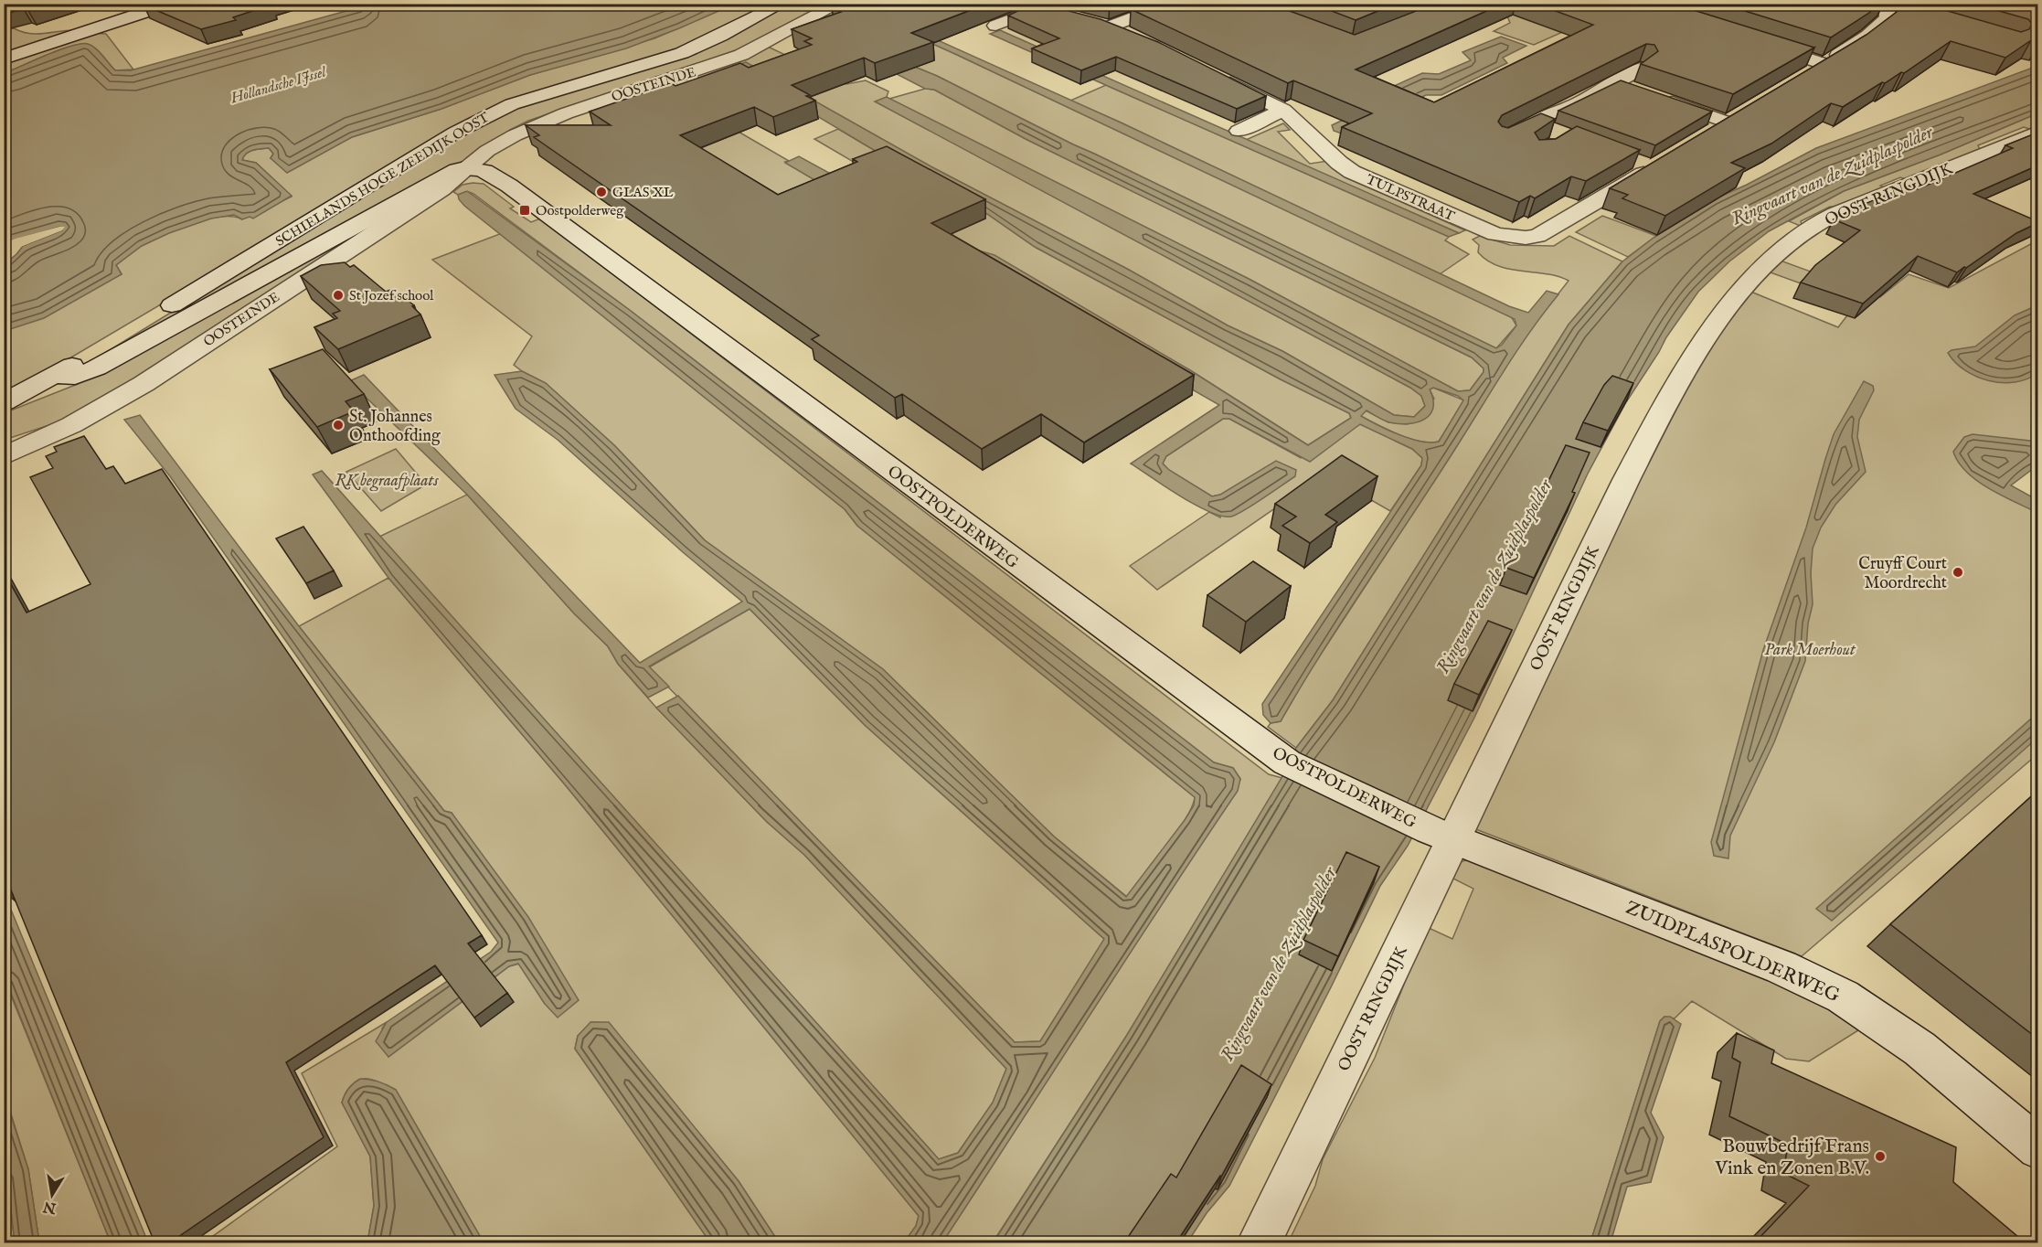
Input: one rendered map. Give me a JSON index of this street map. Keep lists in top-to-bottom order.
{
  "streets": {
    "street": [
      "OOSTEINDE",
      "SCHIELANDS HOGE ZEEDIJK OOST",
      "OOST RINGDIJK",
      "TULPSTRAAT",
      "OOSTPOLDERWEG",
      "ZUIDPLASPOLDERWEG"
    ]
  },
  "crossings": [
    ["OOSTEINDE", "SCHIELANDS HOGE ZEEDIJK OOST"],
    ["OOSTEINDE", "OOSTPOLDERWEG"],
    ["OOST RINGDIJK", "OOSTPOLDERWEG"],
    ["OOST RINGDIJK", "ZUIDPLASPOLDERWEG"],
    ["OOSTPOLDERWEG", "ZUIDPLASPOLDERWEG"]
  ],
  "water": ["Hollandsche IJssel", "Ringvaart van de Zuidplaspolder"],
  "parks": ["RK begraafplaats", "Park Moerhout"],
  "places": {
    "other": [
      "GLAS XL",
      "St Jozef school",
      "St. Johannes Onthoofding",
      "Cruyff Court Moordrecht",
      "Bouwbedrijf Frans Vink en Zonen B.V."
    ],
    "transit": ["Oostpolderweg"]
  },
  "north": "bottom"
}
